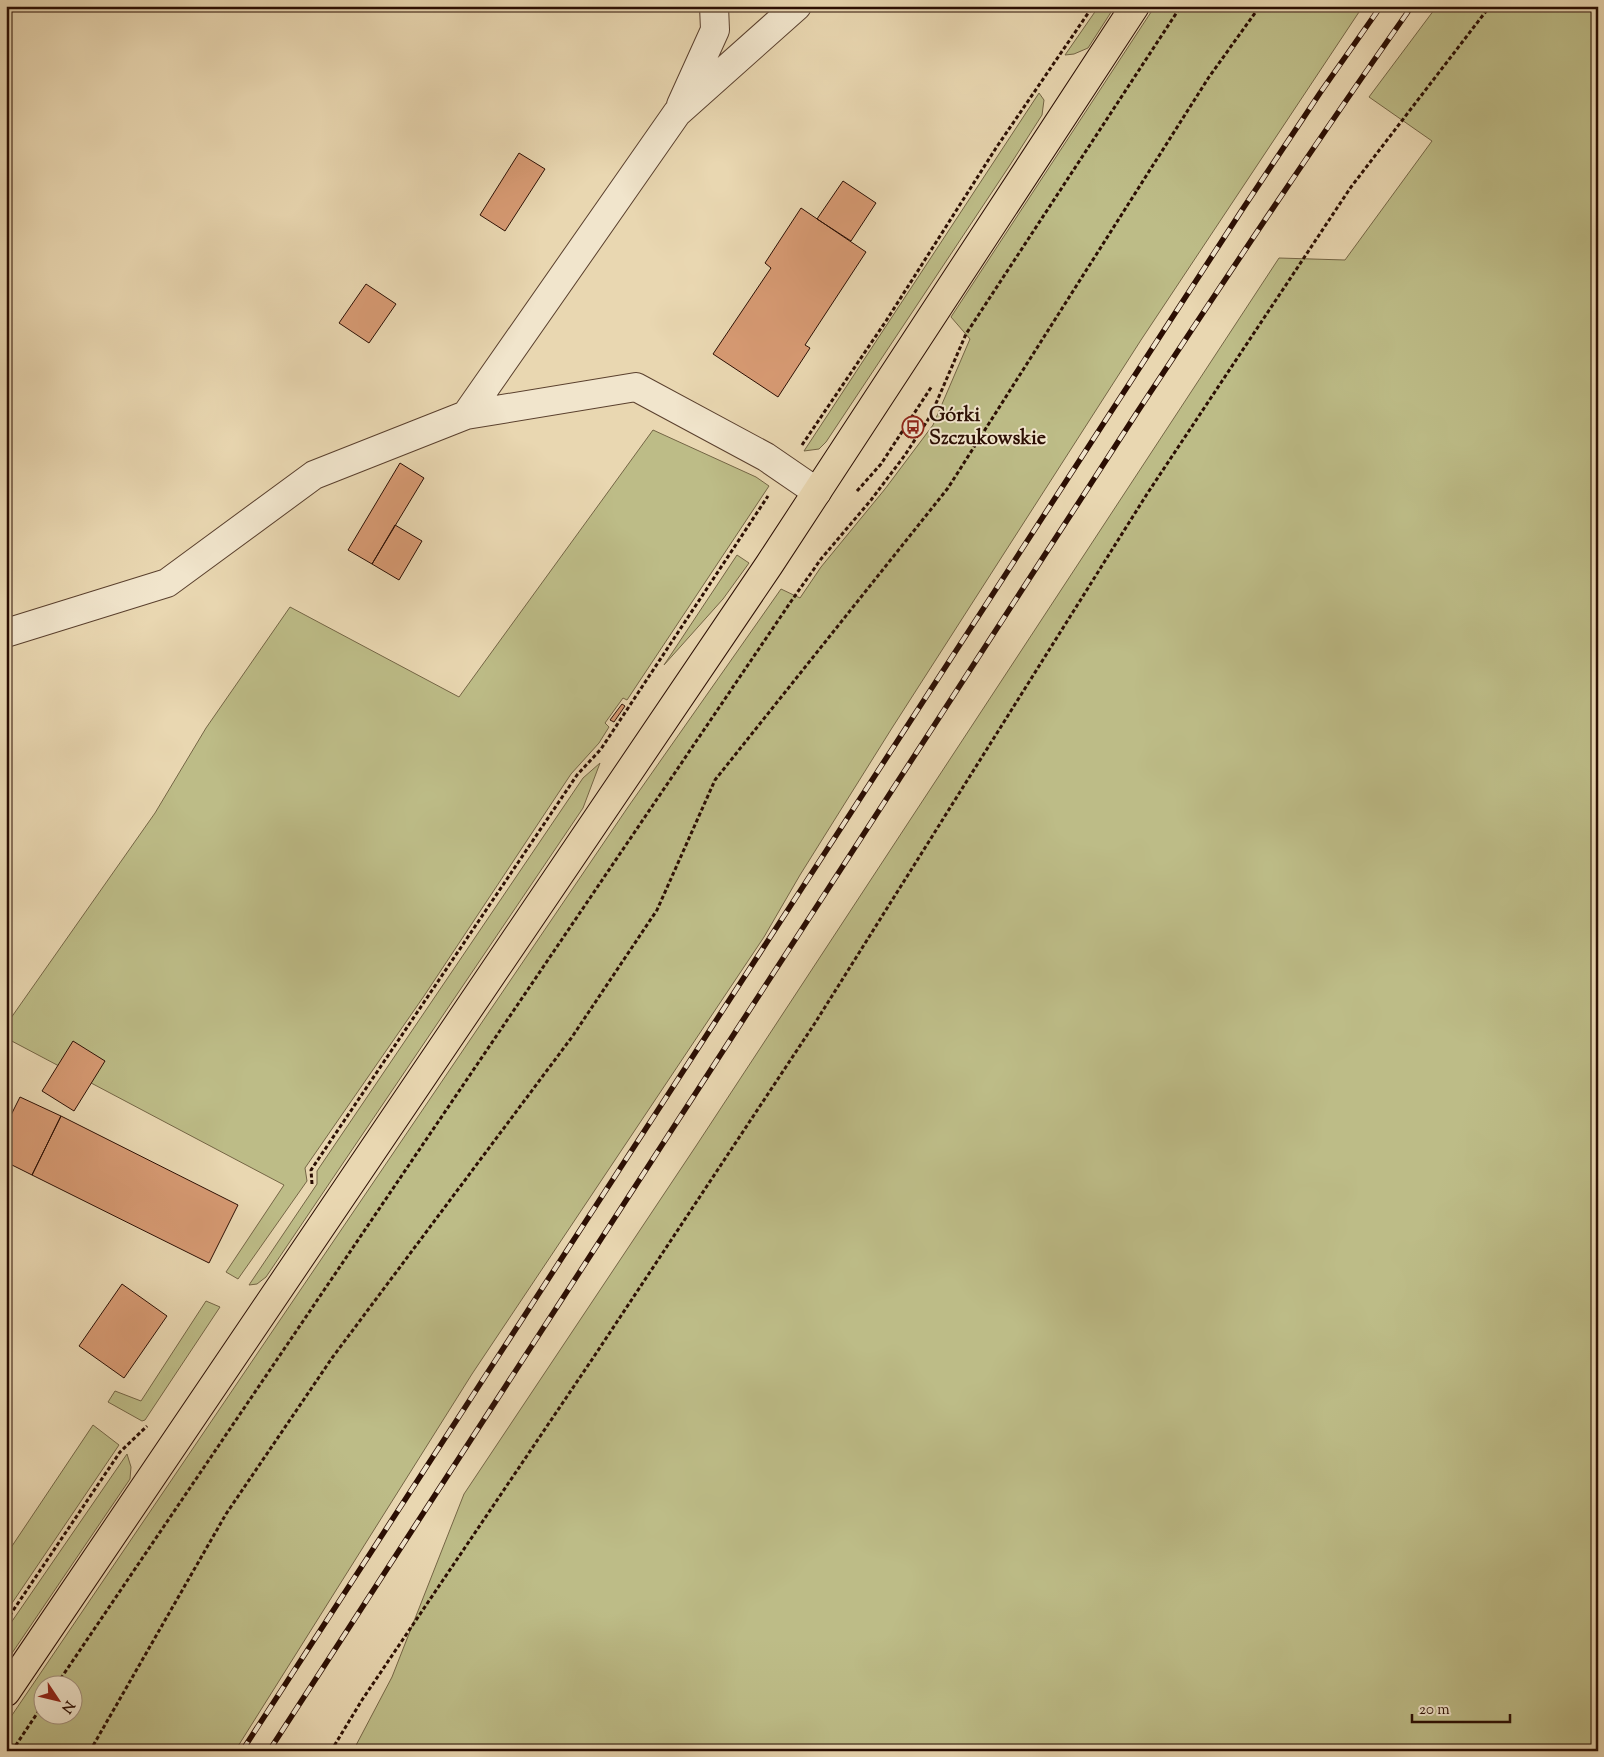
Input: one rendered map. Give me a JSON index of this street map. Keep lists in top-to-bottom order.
{
  "places": {
    "bus stop": ["Górki Szczukowskie"]
  },
  "scale_bar": "20 m",
  "north": "bottom right"
}
